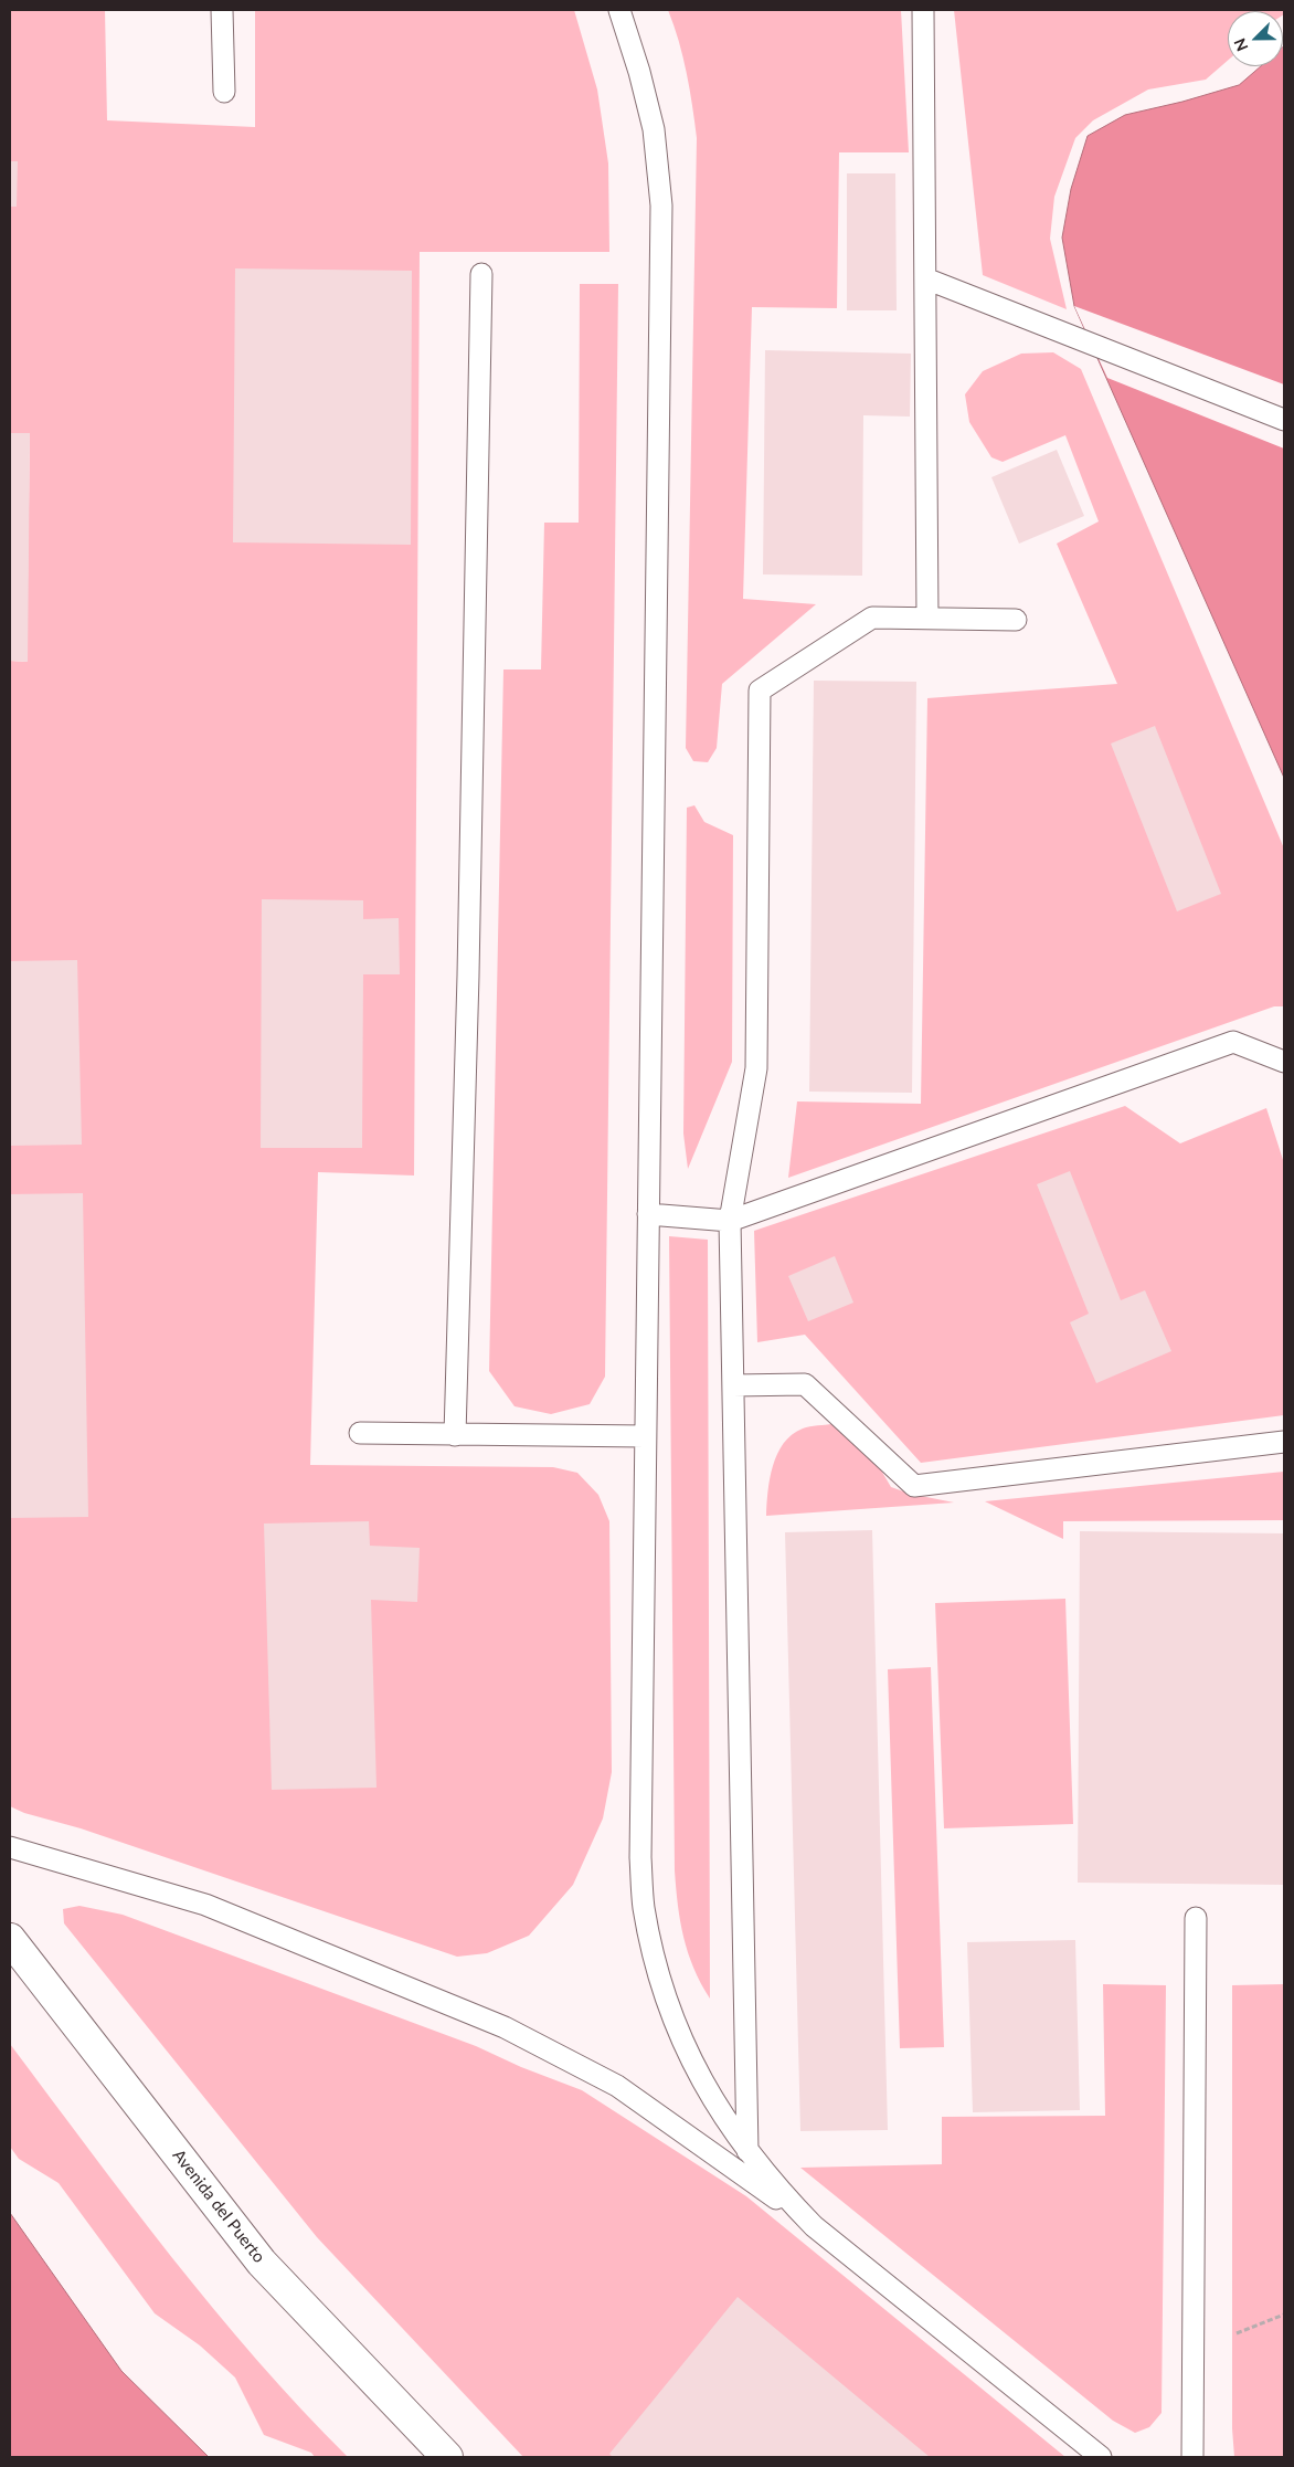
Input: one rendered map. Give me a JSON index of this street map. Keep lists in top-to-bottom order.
{
  "streets": {
    "street": ["Avenida del Puerto"]
  },
  "north": "bottom left"
}
